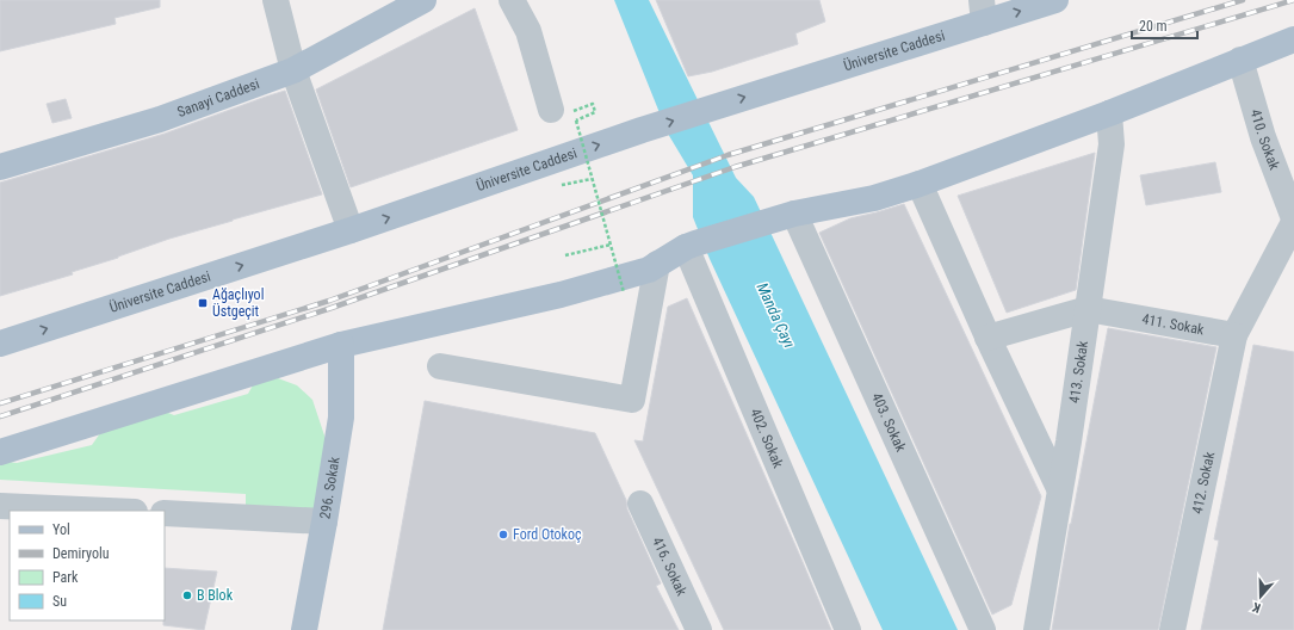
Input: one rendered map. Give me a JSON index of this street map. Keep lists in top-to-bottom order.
{
  "streets": {
    "main road": ["Üniversite Caddesi", "Sanayi Caddesi", "296. Sokak"],
    "street": [
      "410. Sokak",
      "411. Sokak",
      "413. Sokak",
      "403. Sokak",
      "402. Sokak",
      "412. Sokak",
      "416. Sokak"
    ]
  },
  "crossings": [
    ["411. Sokak", "413. Sokak"],
    ["411. Sokak", "412. Sokak"]
  ],
  "water": ["Manda Çayı"],
  "places": {
    "transit": ["Ağaçlıyol Üstgeçit"],
    "other": ["Ford Otokoç", "B Blok"]
  },
  "legend": [
    "Yol",
    "Demiryolu",
    "Park",
    "Su"
  ],
  "scale_bar": "20 m",
  "north": "bottom"
}
